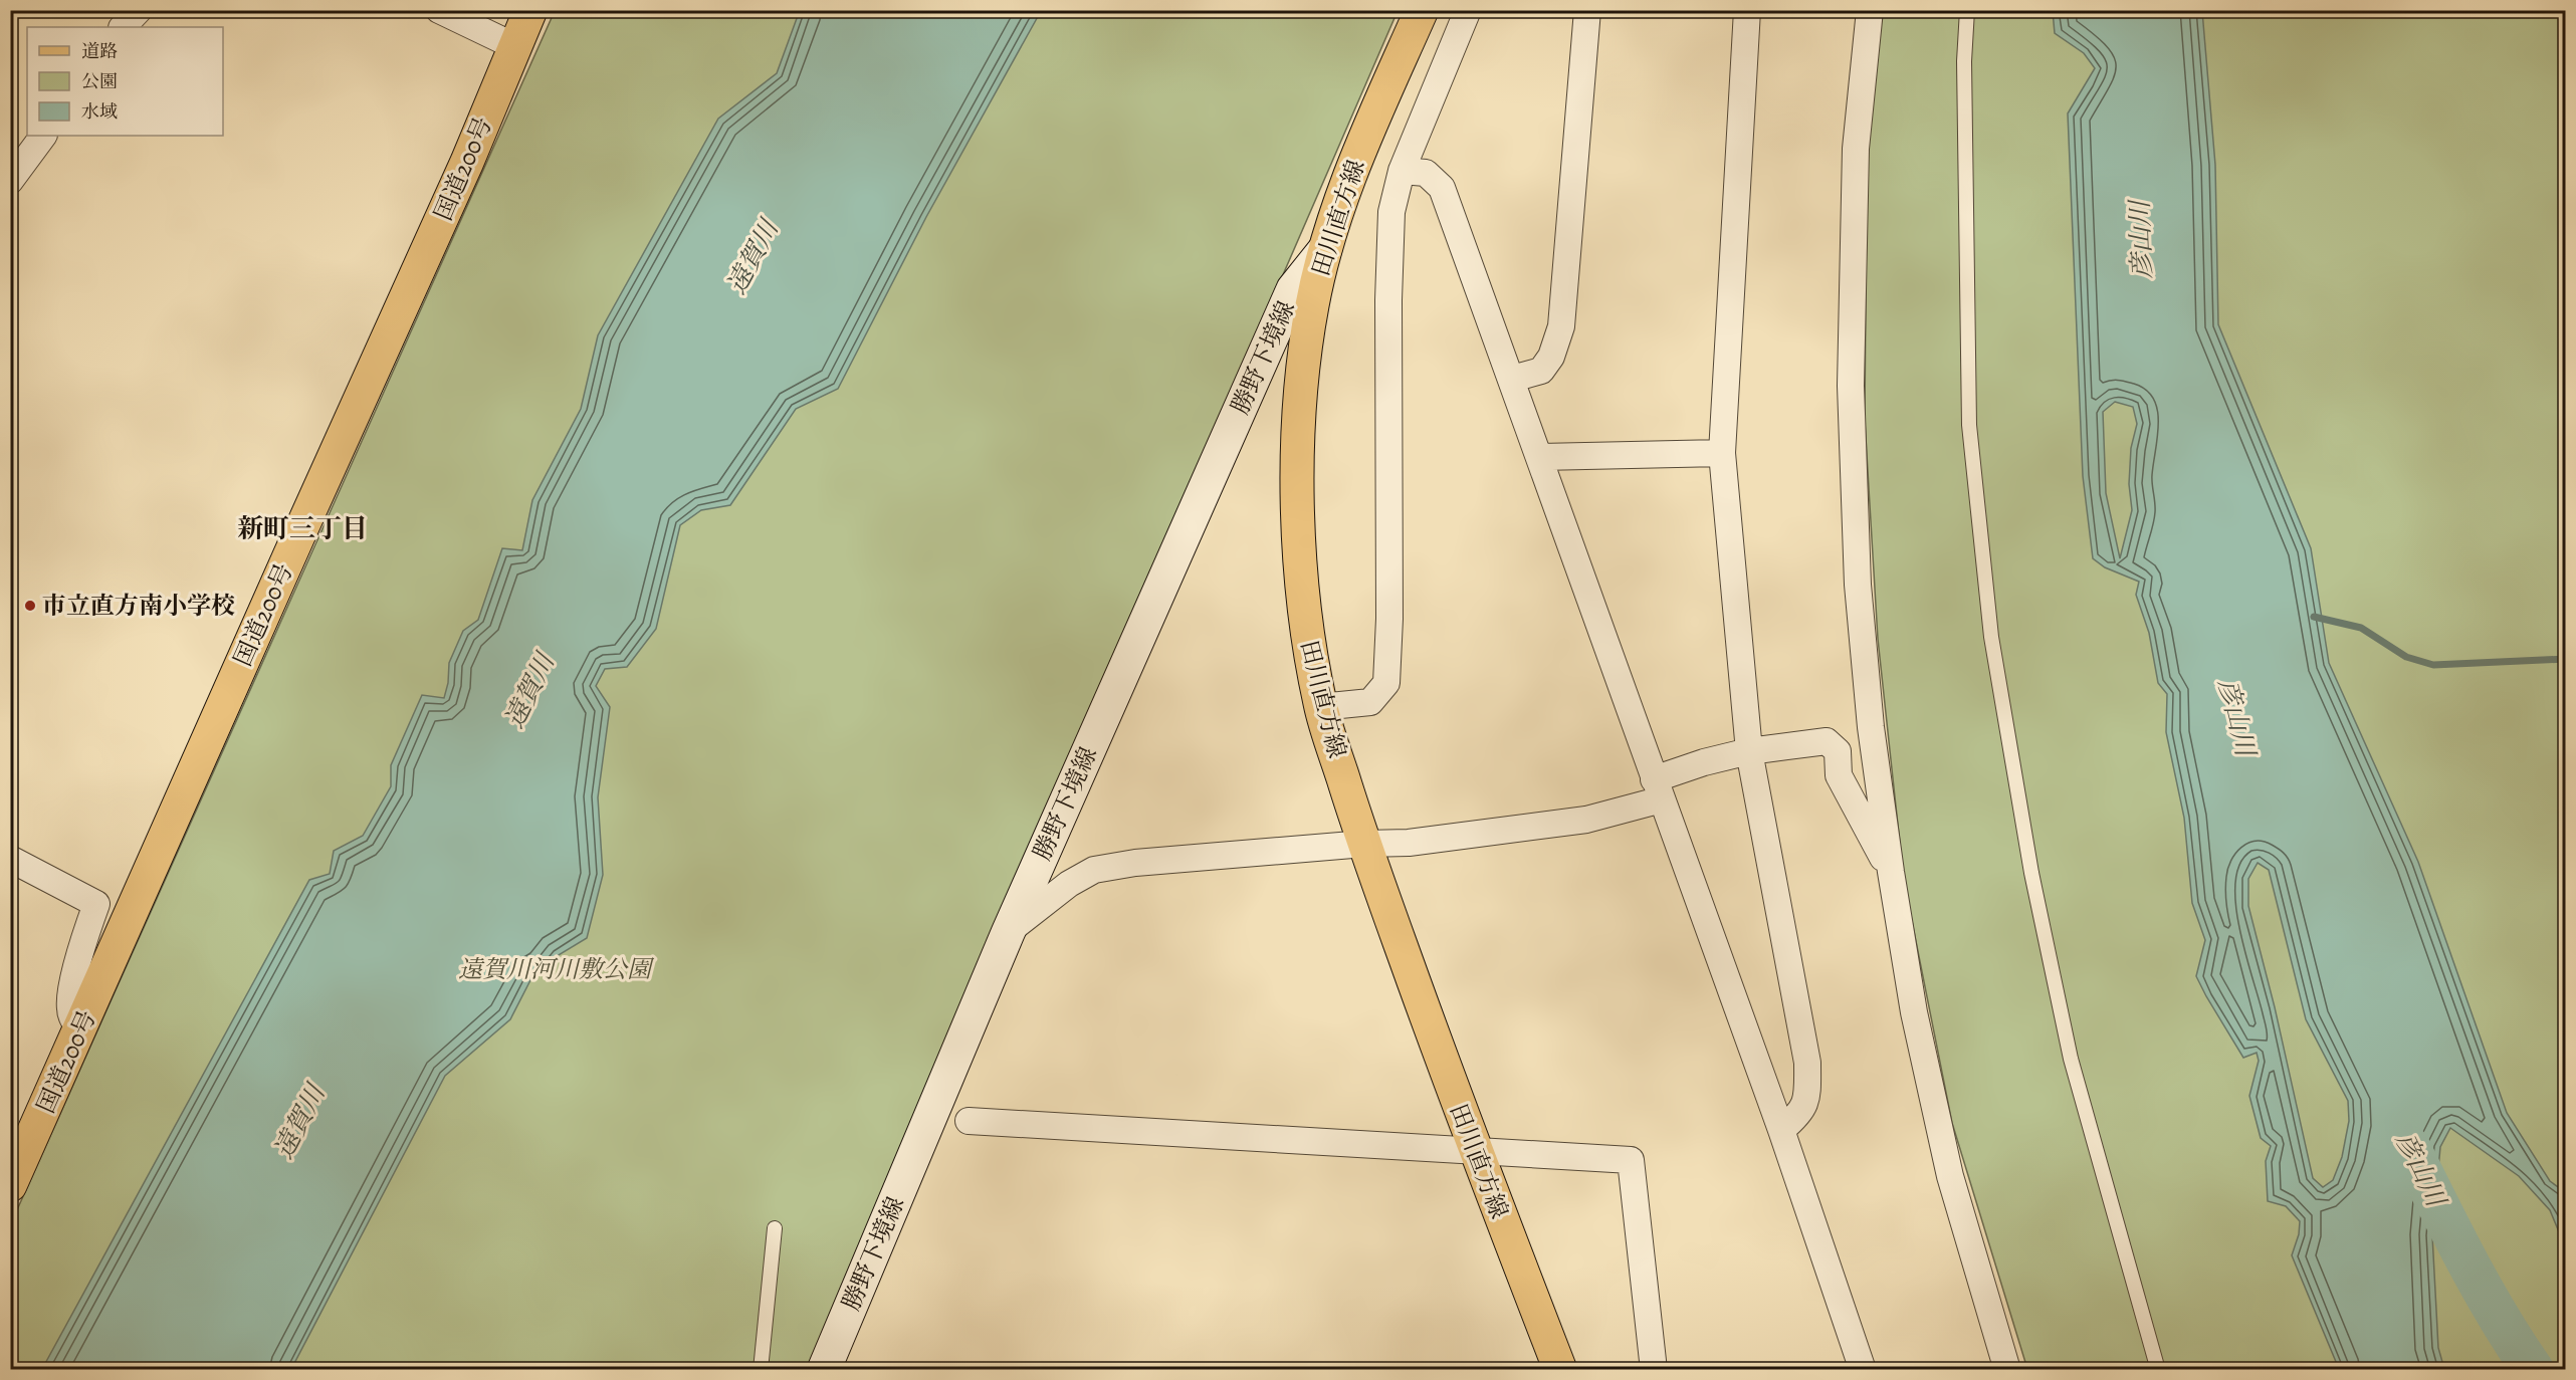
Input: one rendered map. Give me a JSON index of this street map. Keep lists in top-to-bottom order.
{
  "streets": {
    "main road": ["国道200号", "田川直方線", "勝野下境線"]
  },
  "crossings": [
    ["田川直方線", "勝野下境線"]
  ],
  "districts": ["新町三丁目"],
  "water": ["彦山川", "遠賀川"],
  "parks": ["遠賀川河川敷公園"],
  "places": ["市立直方南小学校"],
  "legend": ["道路", "公園", "水域"]
}
